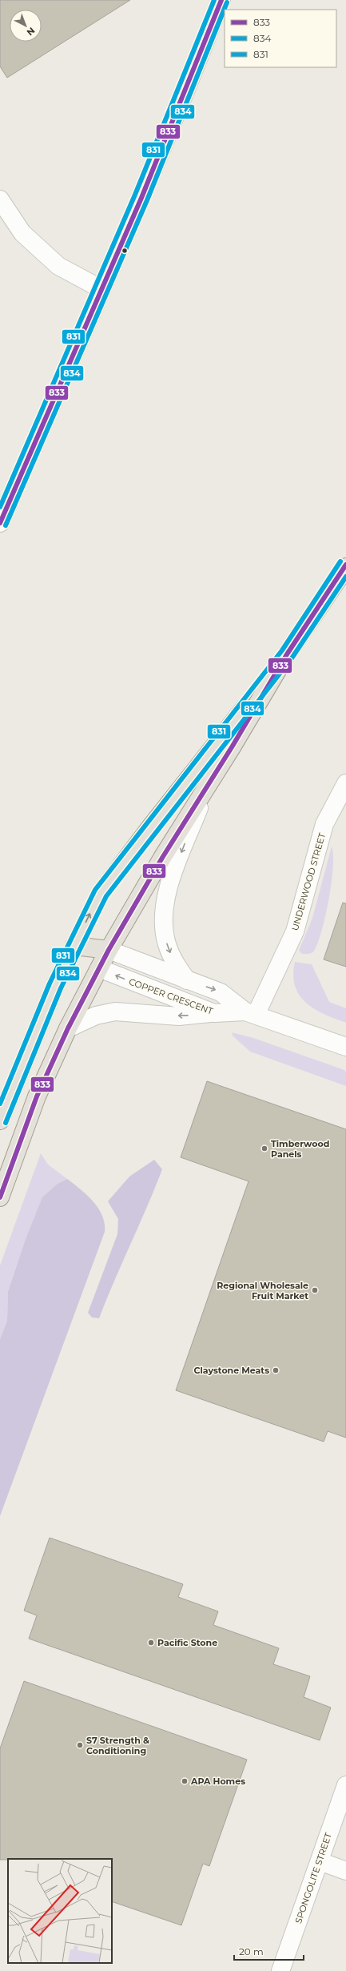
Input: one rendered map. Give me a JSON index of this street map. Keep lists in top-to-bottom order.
{
  "streets": {
    "street": ["UNDERWOOD STREET", "COPPER CRESCENT", "SPONGOLITE STREET"]
  },
  "crossings": [
    ["UNDERWOOD STREET", "COPPER CRESCENT"]
  ],
  "places": [
    "Timberwood Panels",
    "Regional Wholesale Fruit Market",
    "Claystone Meats",
    "Pacific Stone",
    "S7 Strength & Conditioning",
    "APA Homes"
  ],
  "lines": ["transit line 833", "transit line 831", "transit line 834"],
  "legend": ["833", "834", "831"],
  "scale_bar": "20 m",
  "north": "bottom right"
}
